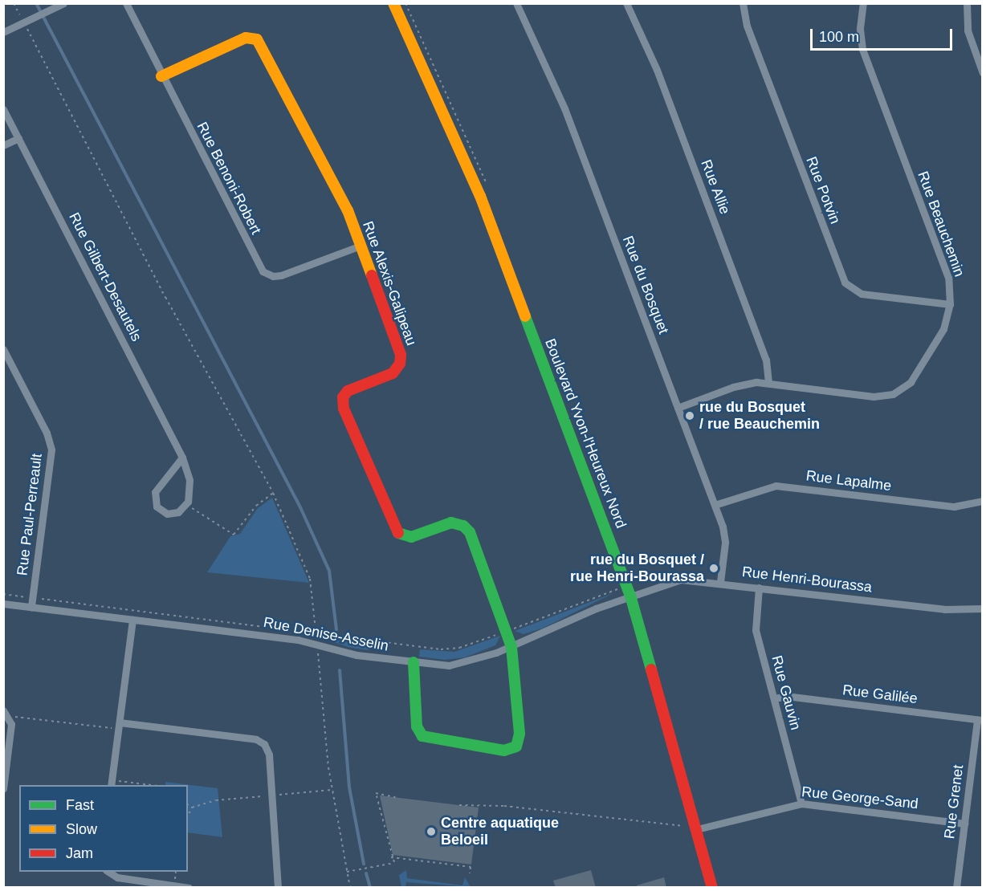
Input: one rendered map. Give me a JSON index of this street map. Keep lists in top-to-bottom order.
{
  "streets": {
    "street": [
      "Rue Benoni-Robert",
      "Rue Allie",
      "Rue Potvin",
      "Rue Beauchemin",
      "Rue Gilbert-Desautels",
      "Rue Alexis-Galipeau",
      "Rue du Bosquet",
      "Boulevard Yvon-l'Heureux Nord",
      "Rue Lapalme",
      "Rue Paul-Perreault",
      "Rue Henri-Bourassa",
      "Rue Denise-Asselin",
      "Rue Gauvin",
      "Rue Galilée",
      "Rue George-Sand",
      "Rue Grenet"
    ]
  },
  "crossings": [
    ["Rue Benoni-Robert", "Rue Alexis-Galipeau"],
    ["Rue Allie", "Rue Beauchemin"],
    ["Rue Potvin", "Rue Beauchemin"],
    ["Rue Beauchemin", "Rue du Bosquet"],
    ["Rue Alexis-Galipeau", "Rue Denise-Asselin"],
    ["Rue du Bosquet", "Rue Lapalme"],
    ["Rue du Bosquet", "Rue Henri-Bourassa"],
    ["Boulevard Yvon-l'Heureux Nord", "Rue Henri-Bourassa"],
    ["Boulevard Yvon-l'Heureux Nord", "Rue Denise-Asselin"],
    ["Boulevard Yvon-l'Heureux Nord", "Rue George-Sand"],
    ["Rue Paul-Perreault", "Rue Denise-Asselin"],
    ["Rue Henri-Bourassa", "Rue Denise-Asselin"],
    ["Rue Henri-Bourassa", "Rue Gauvin"],
    ["Rue Gauvin", "Rue Galilée"],
    ["Rue Gauvin", "Rue George-Sand"],
    ["Rue Galilée", "Rue Grenet"],
    ["Rue George-Sand", "Rue Grenet"]
  ],
  "places": ["rue du Bosquet / rue Beauchemin", "rue du Bosquet / rue Henri-Bourassa", "Centre aquatique Beloeil"],
  "legend": ["Fast", "Slow", "Jam"],
  "scale_bar": "100 m"
}
